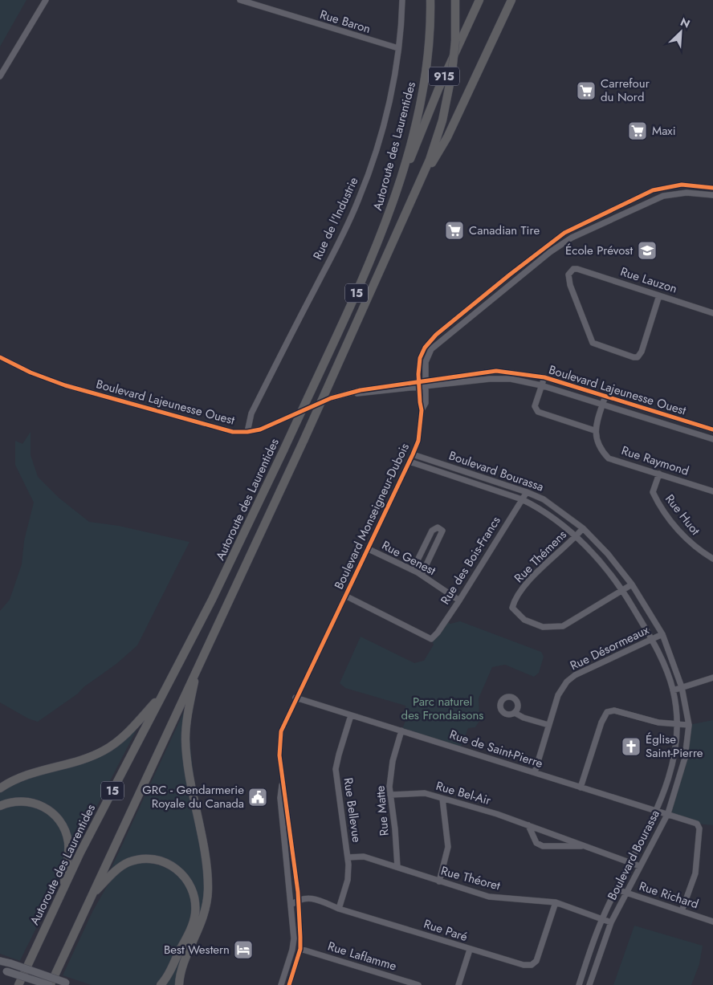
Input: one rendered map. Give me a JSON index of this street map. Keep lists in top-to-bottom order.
{
  "streets": {
    "highway": ["915", "Autoroute des Laurentides", "15"],
    "street": [
      "Rue Baron",
      "Rue de l'Industrie",
      "Rue Lauzon",
      "Boulevard Lajeunesse Ouest",
      "Rue Raymond",
      "Boulevard Bourassa",
      "Rue Huot",
      "Boulevard Monseigneur-Dubois",
      "Rue Thémens",
      "Rue Genest",
      "Rue des Bois-Francs",
      "Rue Désormeaux",
      "Rue de Saint-Pierre",
      "Rue Bel-Air",
      "Rue Bellevue",
      "Rue Matte",
      "Rue Théoret",
      "Rue Richard",
      "Rue Paré",
      "Rue Laflamme"
    ]
  },
  "crossings": [
    ["Rue Baron", "Rue de l'Industrie"],
    ["915", "Autoroute des Laurentides"],
    ["915", "15"],
    ["Rue de l'Industrie", "Boulevard Lajeunesse Ouest"],
    ["Boulevard Lajeunesse Ouest", "Boulevard Monseigneur-Dubois"],
    ["Rue Raymond", "Rue Huot"],
    ["Boulevard Bourassa", "Boulevard Monseigneur-Dubois"],
    ["Boulevard Bourassa", "Rue Thémens"],
    ["Boulevard Bourassa", "Rue des Bois-Francs"],
    ["Boulevard Bourassa", "Rue Désormeaux"],
    ["Boulevard Bourassa", "Rue de Saint-Pierre"],
    ["Boulevard Bourassa", "Rue Bel-Air"],
    ["Boulevard Bourassa", "Rue Théoret"],
    ["Boulevard Bourassa", "Rue Richard"],
    ["Boulevard Monseigneur-Dubois", "Rue Genest"],
    ["Boulevard Monseigneur-Dubois", "Rue des Bois-Francs"],
    ["Boulevard Monseigneur-Dubois", "Rue de Saint-Pierre"],
    ["Boulevard Monseigneur-Dubois", "Rue Paré"],
    ["Boulevard Monseigneur-Dubois", "Rue Laflamme"],
    ["Rue Genest", "Rue des Bois-Francs"],
    ["Rue Désormeaux", "Rue de Saint-Pierre"],
    ["Rue de Saint-Pierre", "Rue Bellevue"],
    ["Rue de Saint-Pierre", "Rue Matte"],
    ["Rue de Saint-Pierre", "Rue Richard"],
    ["Rue Bel-Air", "Rue Matte"],
    ["Rue Bellevue", "Rue Théoret"],
    ["Rue Bellevue", "Rue Paré"],
    ["Rue Matte", "Rue Théoret"],
    ["Rue Théoret", "Rue Paré"]
  ],
  "parks": ["Parc naturel des Frondaisons"],
  "places": {
    "supermarket": ["Carrefour du Nord", "Maxi", "Canadian Tire"],
    "school or university": ["École Prévost"],
    "church": ["Église Saint-Pierre"],
    "public building": ["GRC - Gendarmerie Royale du Canada"],
    "hotel": ["Best Western"]
  },
  "north": "top right"
}
